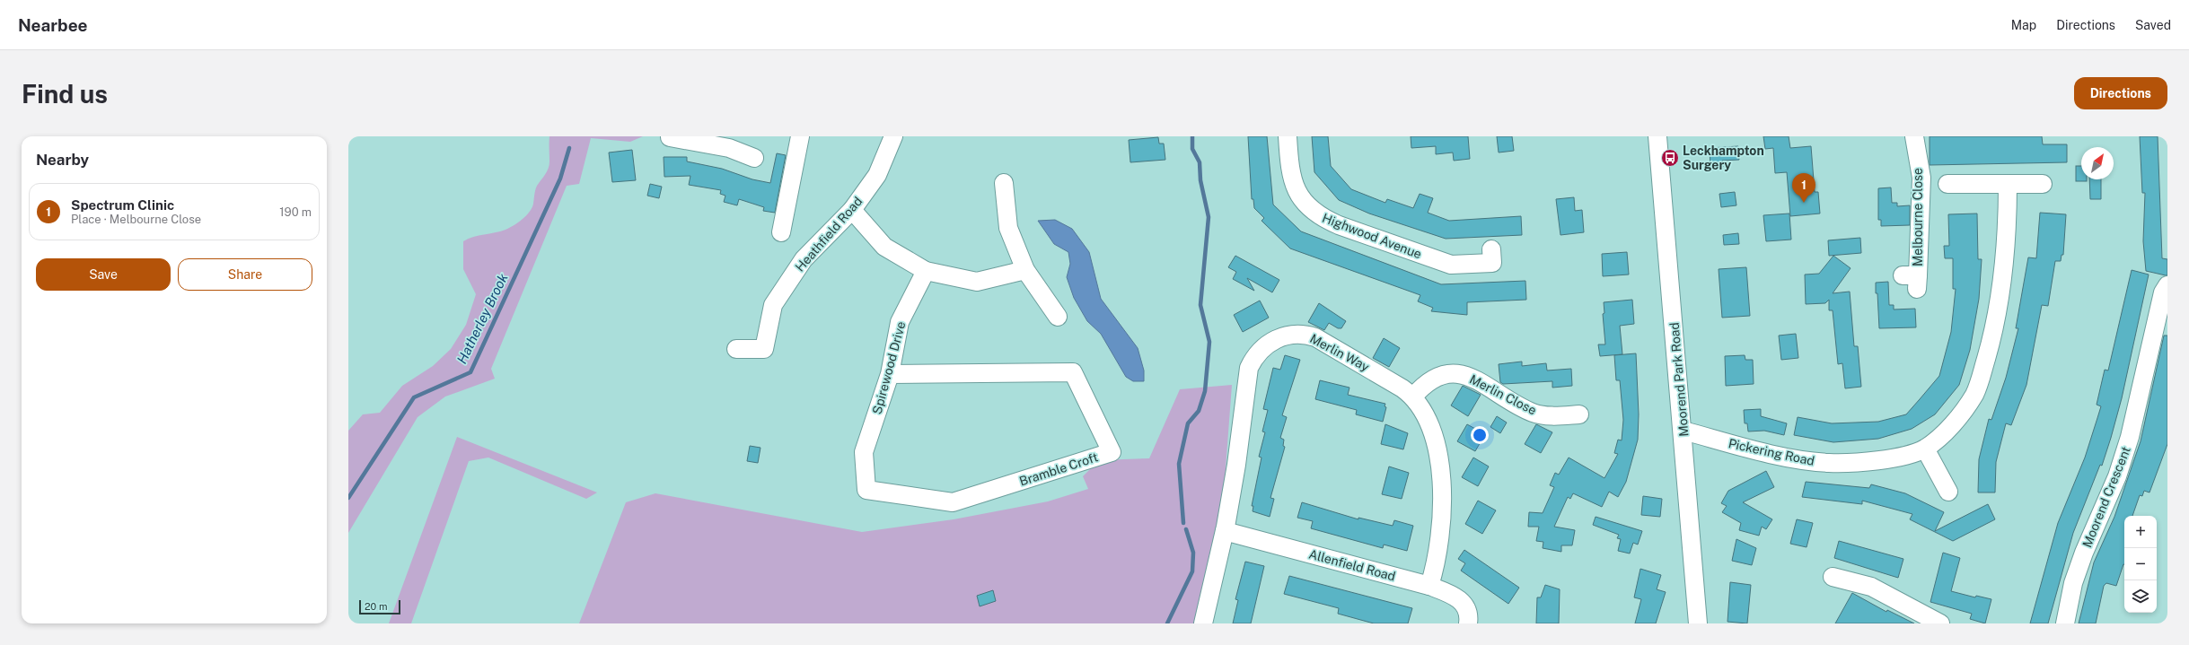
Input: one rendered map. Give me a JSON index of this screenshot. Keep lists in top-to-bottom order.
{
  "streets": {
    "street": [
      "Melbourne Close",
      "Heathfield Road",
      "Highwood Avenue",
      "Merlin Way",
      "Spirewood Drive",
      "Moorend Park Road",
      "Merlin Close",
      "Pickering Road",
      "Bramble Croft",
      "Moorend Crescent",
      "Allenfield Road"
    ]
  },
  "crossings": [
    ["Merlin Way", "Merlin Close"],
    ["Merlin Way", "Allenfield Road"],
    ["Spirewood Drive", "Bramble Croft"],
    ["Moorend Park Road", "Pickering Road"]
  ],
  "water": ["Hatherley Brook"],
  "places": {
    "bus stop": ["Leckhampton Surgery"]
  },
  "scale_bar": "20 m",
  "north": "top right",
  "page": {
    "header": "Nearbee",
    "nav": ["Map", "Directions", "Saved"],
    "buttons": [
      "Directions",
      ["Save", "Share"]
    ],
    "title": "Find us",
    "heading": "Nearby",
    "pins": "1",
    "list": [
      {
        "mark": "1",
        "name": "Spectrum Clinic",
        "note": "Place · Melbourne Close",
        "value": "190 m"
      }
    ],
    "map_buttons": ["+", "−"],
    "scale": "20 m"
  }
}
